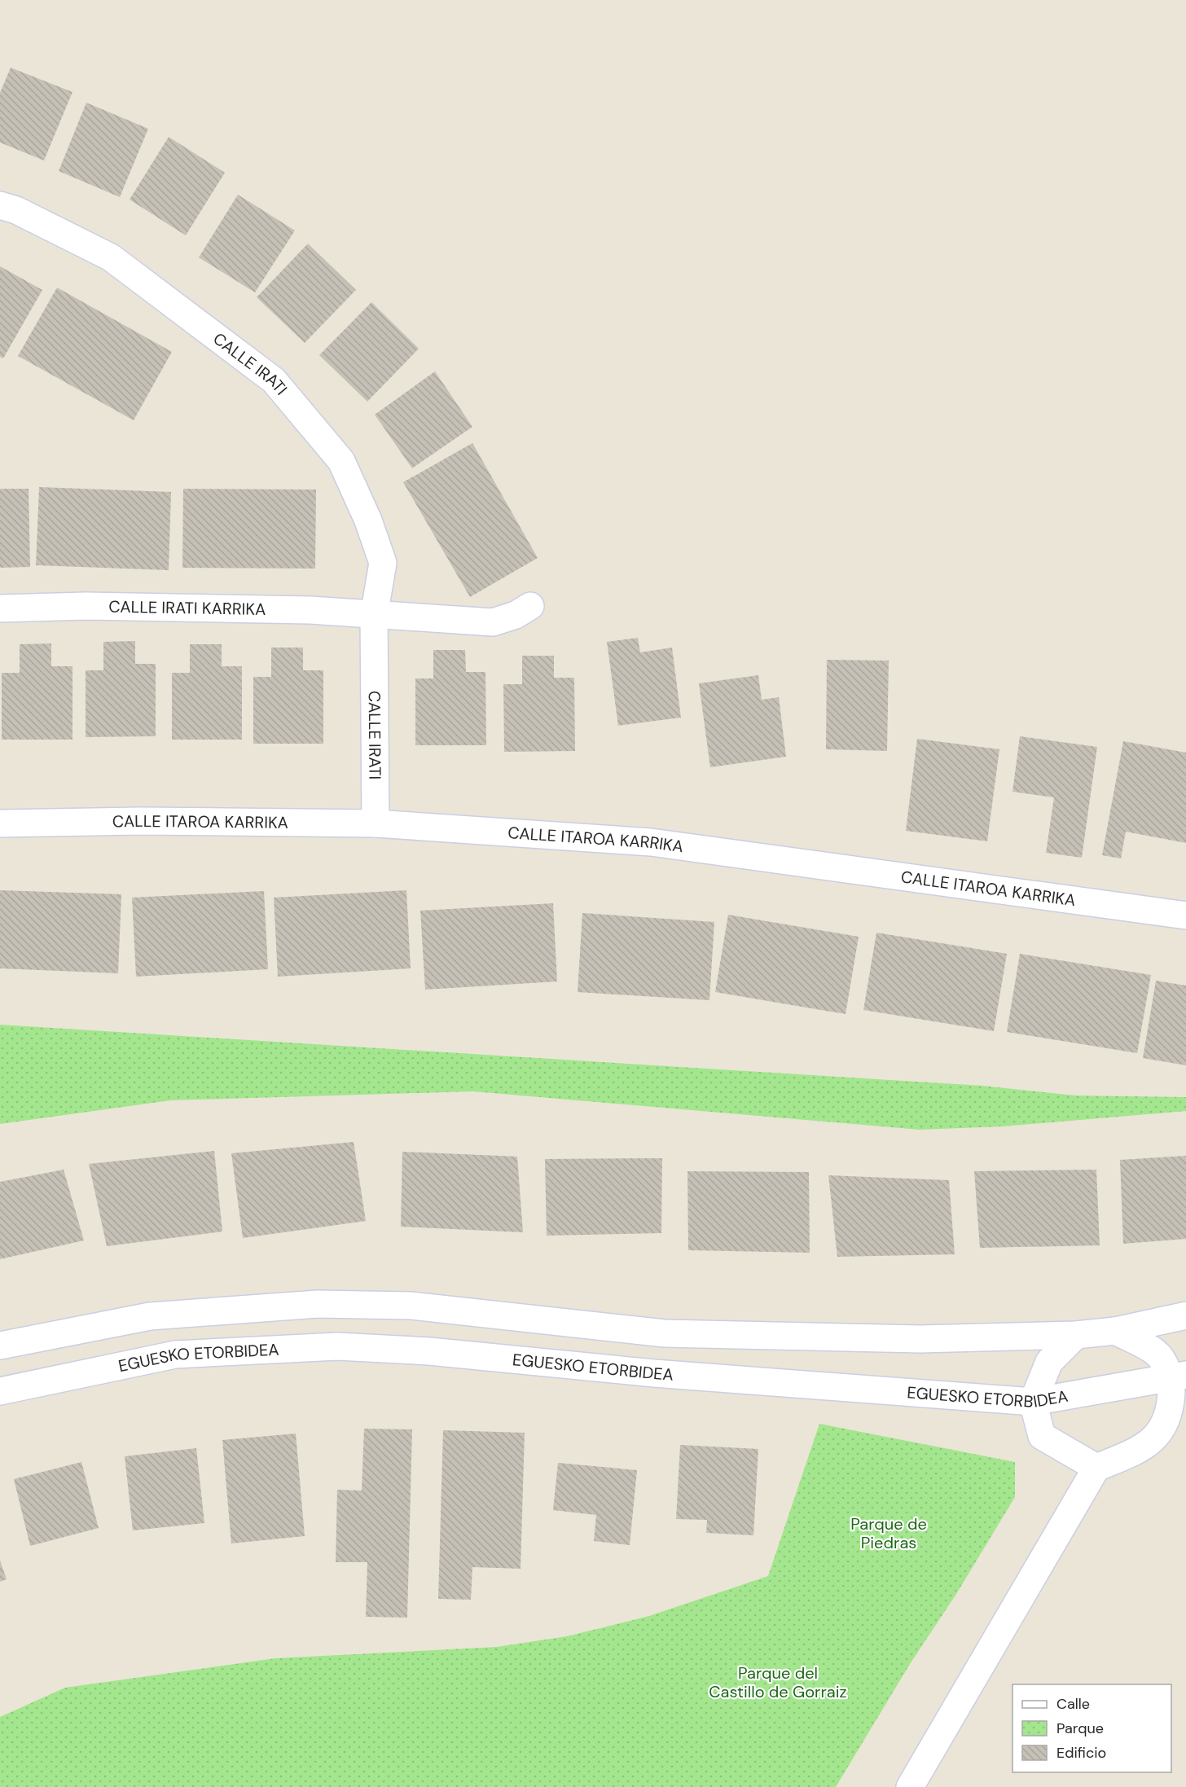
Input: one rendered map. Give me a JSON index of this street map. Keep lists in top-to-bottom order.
{
  "streets": {
    "street": [
      "CALLE IRATI",
      "CALLE IRATI KARRIKA",
      "CALLE ITAROA KARRIKA",
      "EGUESKO ETORBIDEA"
    ]
  },
  "crossings": [
    ["CALLE IRATI", "CALLE IRATI KARRIKA"],
    ["CALLE IRATI", "CALLE ITAROA KARRIKA"]
  ],
  "parks": ["Parque de Piedras", "Parque del Castillo de Gorraiz"],
  "legend": ["Calle", "Parque", "Edificio"]
}
